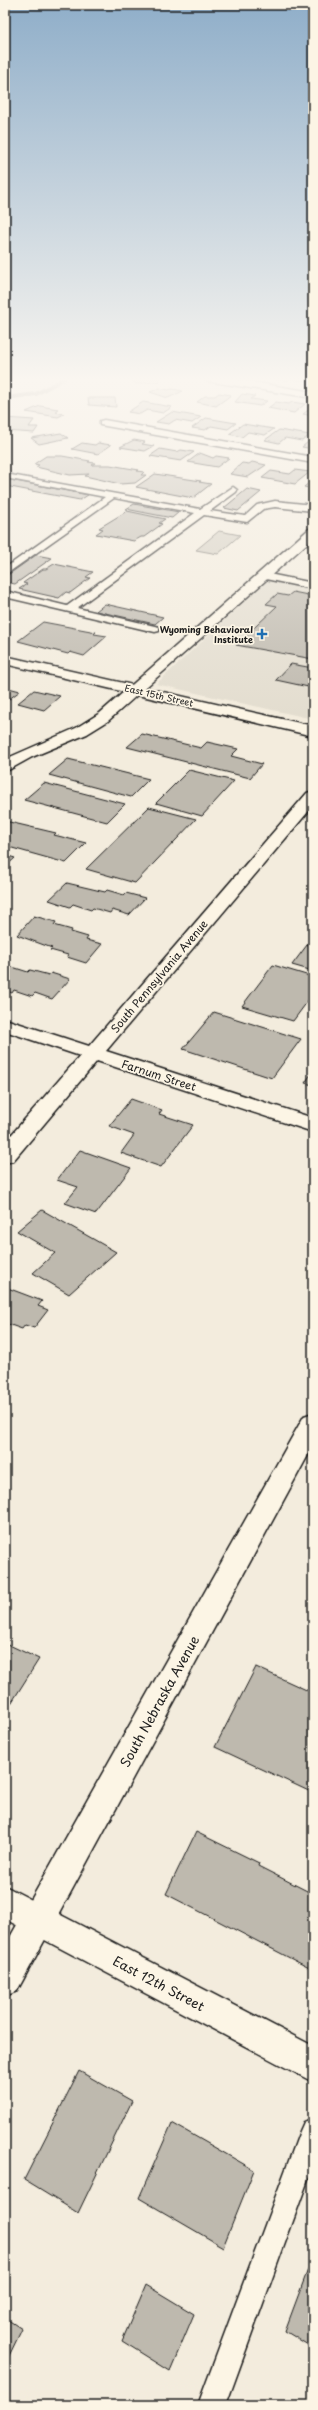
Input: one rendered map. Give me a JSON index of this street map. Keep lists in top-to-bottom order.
{
  "streets": {
    "street": [
      "East 15th Street",
      "South Pennsylvania Avenue",
      "Farnum Street",
      "South Nebraska Avenue",
      "East 12th Street"
    ]
  },
  "crossings": [
    ["South Pennsylvania Avenue", "Farnum Street"],
    ["South Nebraska Avenue", "East 12th Street"]
  ],
  "places": {
    "health": ["Wyoming Behavioral Institute"]
  }
}
